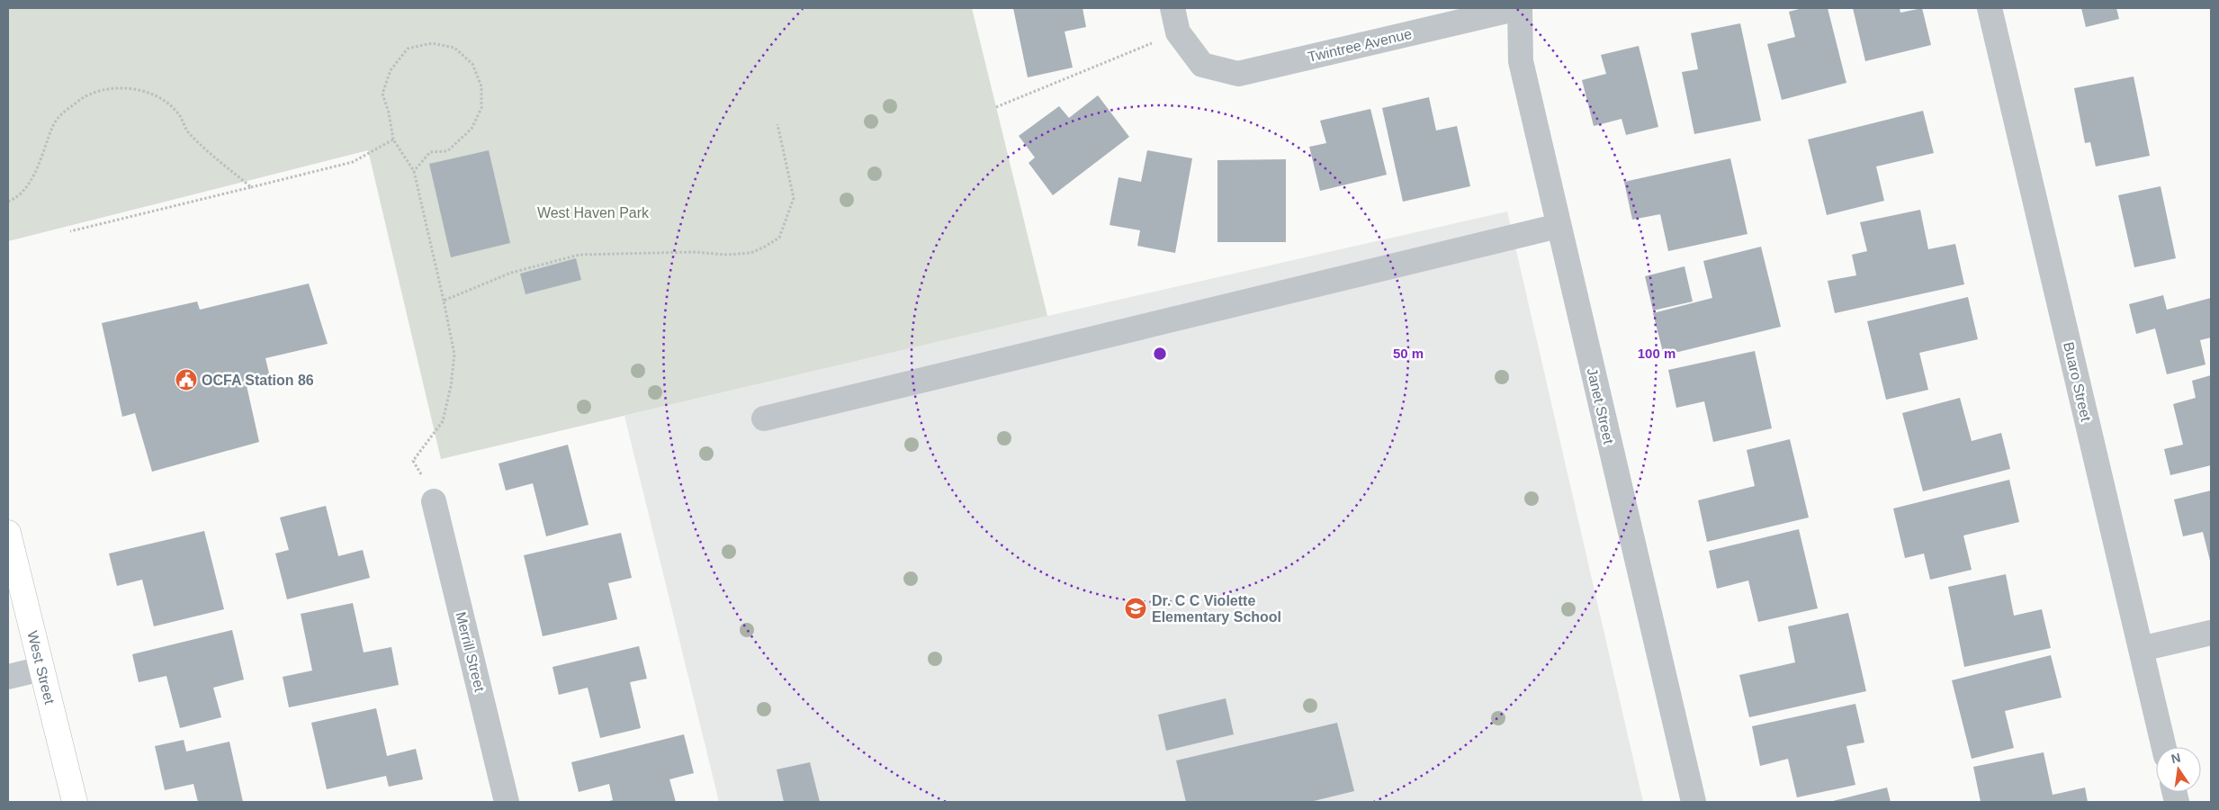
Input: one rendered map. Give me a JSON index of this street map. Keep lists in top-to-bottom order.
{
  "streets": {
    "main road": ["West Street"],
    "street": [
      "Twintree Avenue",
      "Buaro Street",
      "Janet Street",
      "Merrill Street"
    ]
  },
  "crossings": [
    ["Twintree Avenue", "Janet Street"]
  ],
  "parks": ["West Haven Park"],
  "places": {
    "public building": ["OCFA Station 86"],
    "school or university": ["Dr. C C Violette Elementary School"]
  },
  "north": "top",
  "rings": ["50 m", "100 m"]
}
